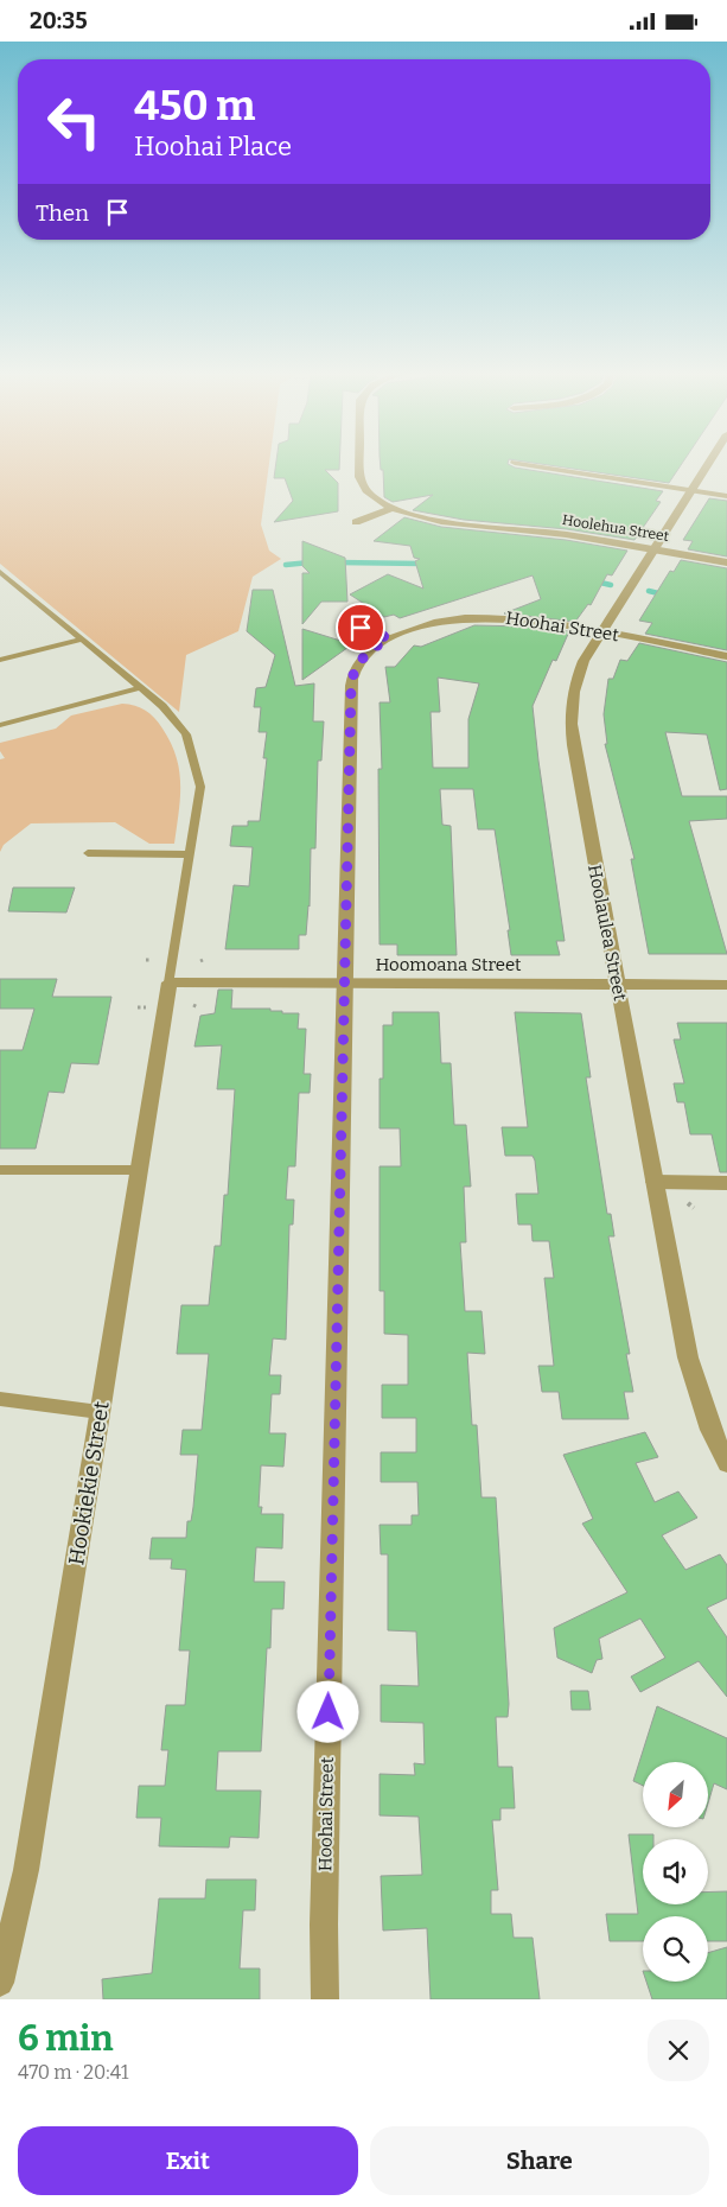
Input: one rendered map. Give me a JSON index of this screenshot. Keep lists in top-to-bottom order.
{
  "streets": {
    "street": [
      "Hoolehua Street",
      "Hoohai Street",
      "Hoolaulea Street",
      "Hoomoana Street",
      "Hookiekie Street"
    ]
  },
  "crossings": [
    ["Hoolehua Street", "Hoolaulea Street"],
    ["Hoohai Street", "Hoolaulea Street"],
    ["Hoohai Street", "Hoomoana Street"],
    ["Hoolaulea Street", "Hoomoana Street"],
    ["Hoomoana Street", "Hookiekie Street"]
  ],
  "north": "bottom left",
  "page": {
    "status": "20:35",
    "turn": ["450 m", "Hoohai Place"],
    "then": "Then",
    "heading": ["6 min", "470 m · 20:41"],
    "buttons": ["Exit", "Share"]
  }
}
